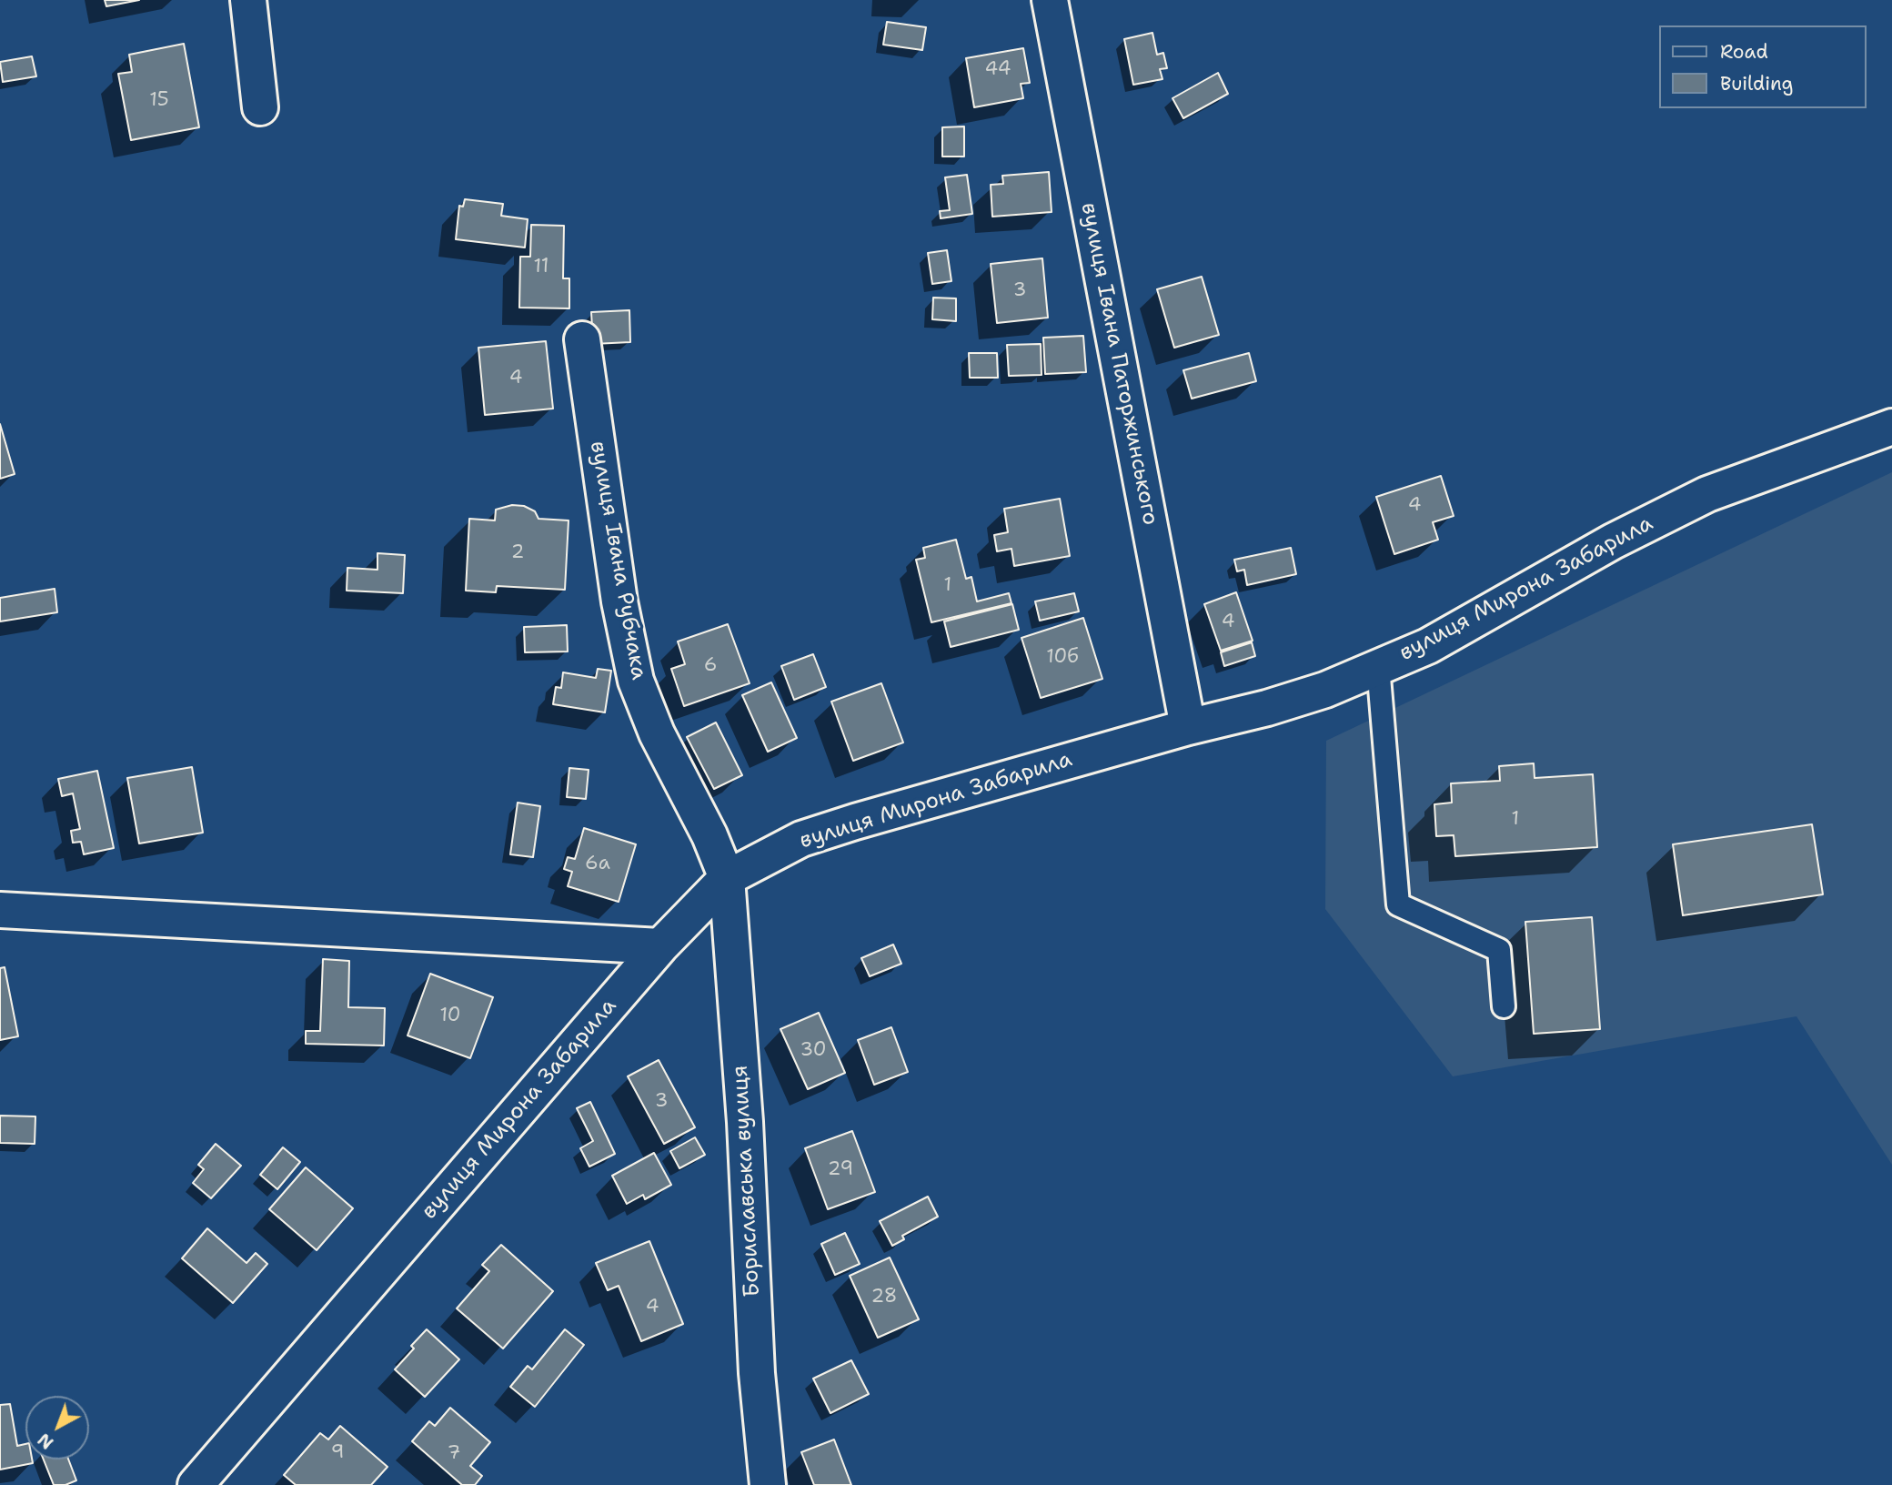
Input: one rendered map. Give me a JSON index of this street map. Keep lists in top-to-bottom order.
{
  "streets": {
    "street": [
      "вулиця Івана Паторжинського",
      "вулиця Івана Рубчака",
      "вулиця Мирона Забарила",
      "Бориславська вулиця"
    ]
  },
  "crossings": [
    ["вулиця Івана Паторжинського", "вулиця Мирона Забарила"],
    ["вулиця Івана Рубчака", "вулиця Мирона Забарила"],
    ["вулиця Івана Рубчака", "Бориславська вулиця"],
    ["вулиця Мирона Забарила", "Бориславська вулиця"]
  ],
  "house_numbers": [
    "44",
    "15",
    "11",
    "3",
    "4",
    "4",
    "2",
    "1",
    "4",
    "10б",
    "6",
    "1",
    "6а",
    "10",
    "30",
    "3",
    "29",
    "28",
    "4",
    "9",
    "7"
  ],
  "legend": ["Road", "Building"],
  "north": "bottom left"
}
